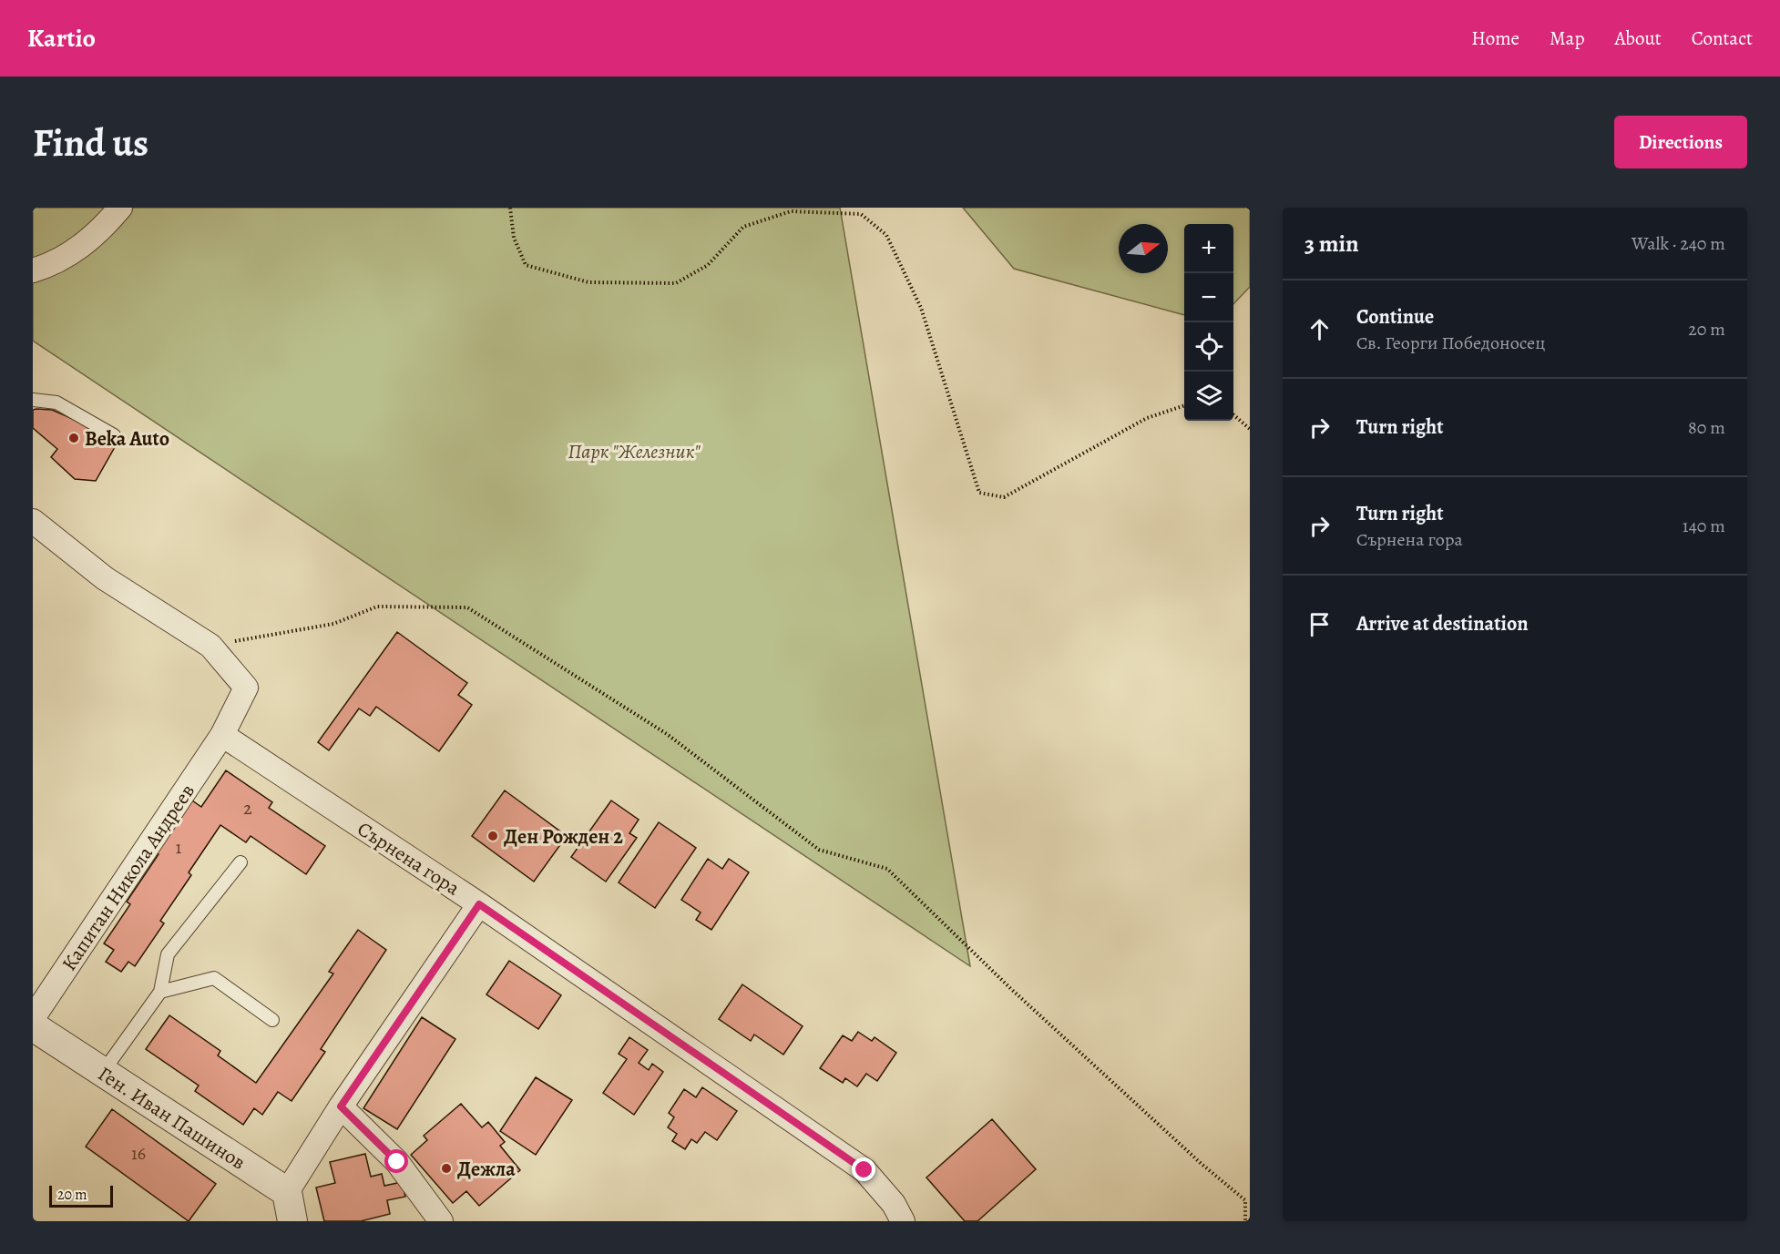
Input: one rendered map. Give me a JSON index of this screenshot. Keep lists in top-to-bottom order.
{
  "streets": {
    "street": ["Сърнена гора", "Капитан Никола Андреев", "Ген. Иван Пашинов"]
  },
  "crossings": [
    ["Сърнена гора", "Капитан Никола Андреев"]
  ],
  "parks": ["Парк \"Железник\""],
  "places": ["Beka Auto", "Ден Рожден 2", "Дежла"],
  "house_numbers": ["2", "1", "16"],
  "scale_bar": "20 m",
  "north": "right",
  "page": {
    "header": "Kartio",
    "nav": [
      "Home",
      "Map",
      "About",
      "Contact"
    ],
    "buttons": "Directions",
    "title": "Find us",
    "heading": ["3 min", "Walk · 240 m"],
    "map_buttons": ["+", "−"],
    "list": [
      ["Continue", "Св. Георги Победоносец", "20 m"],
      ["Turn right", "80 m"],
      ["Turn right", "Сърнена гора", "140 m"],
      "Arrive at destination"
    ],
    "scale": "20 m"
  }
}
